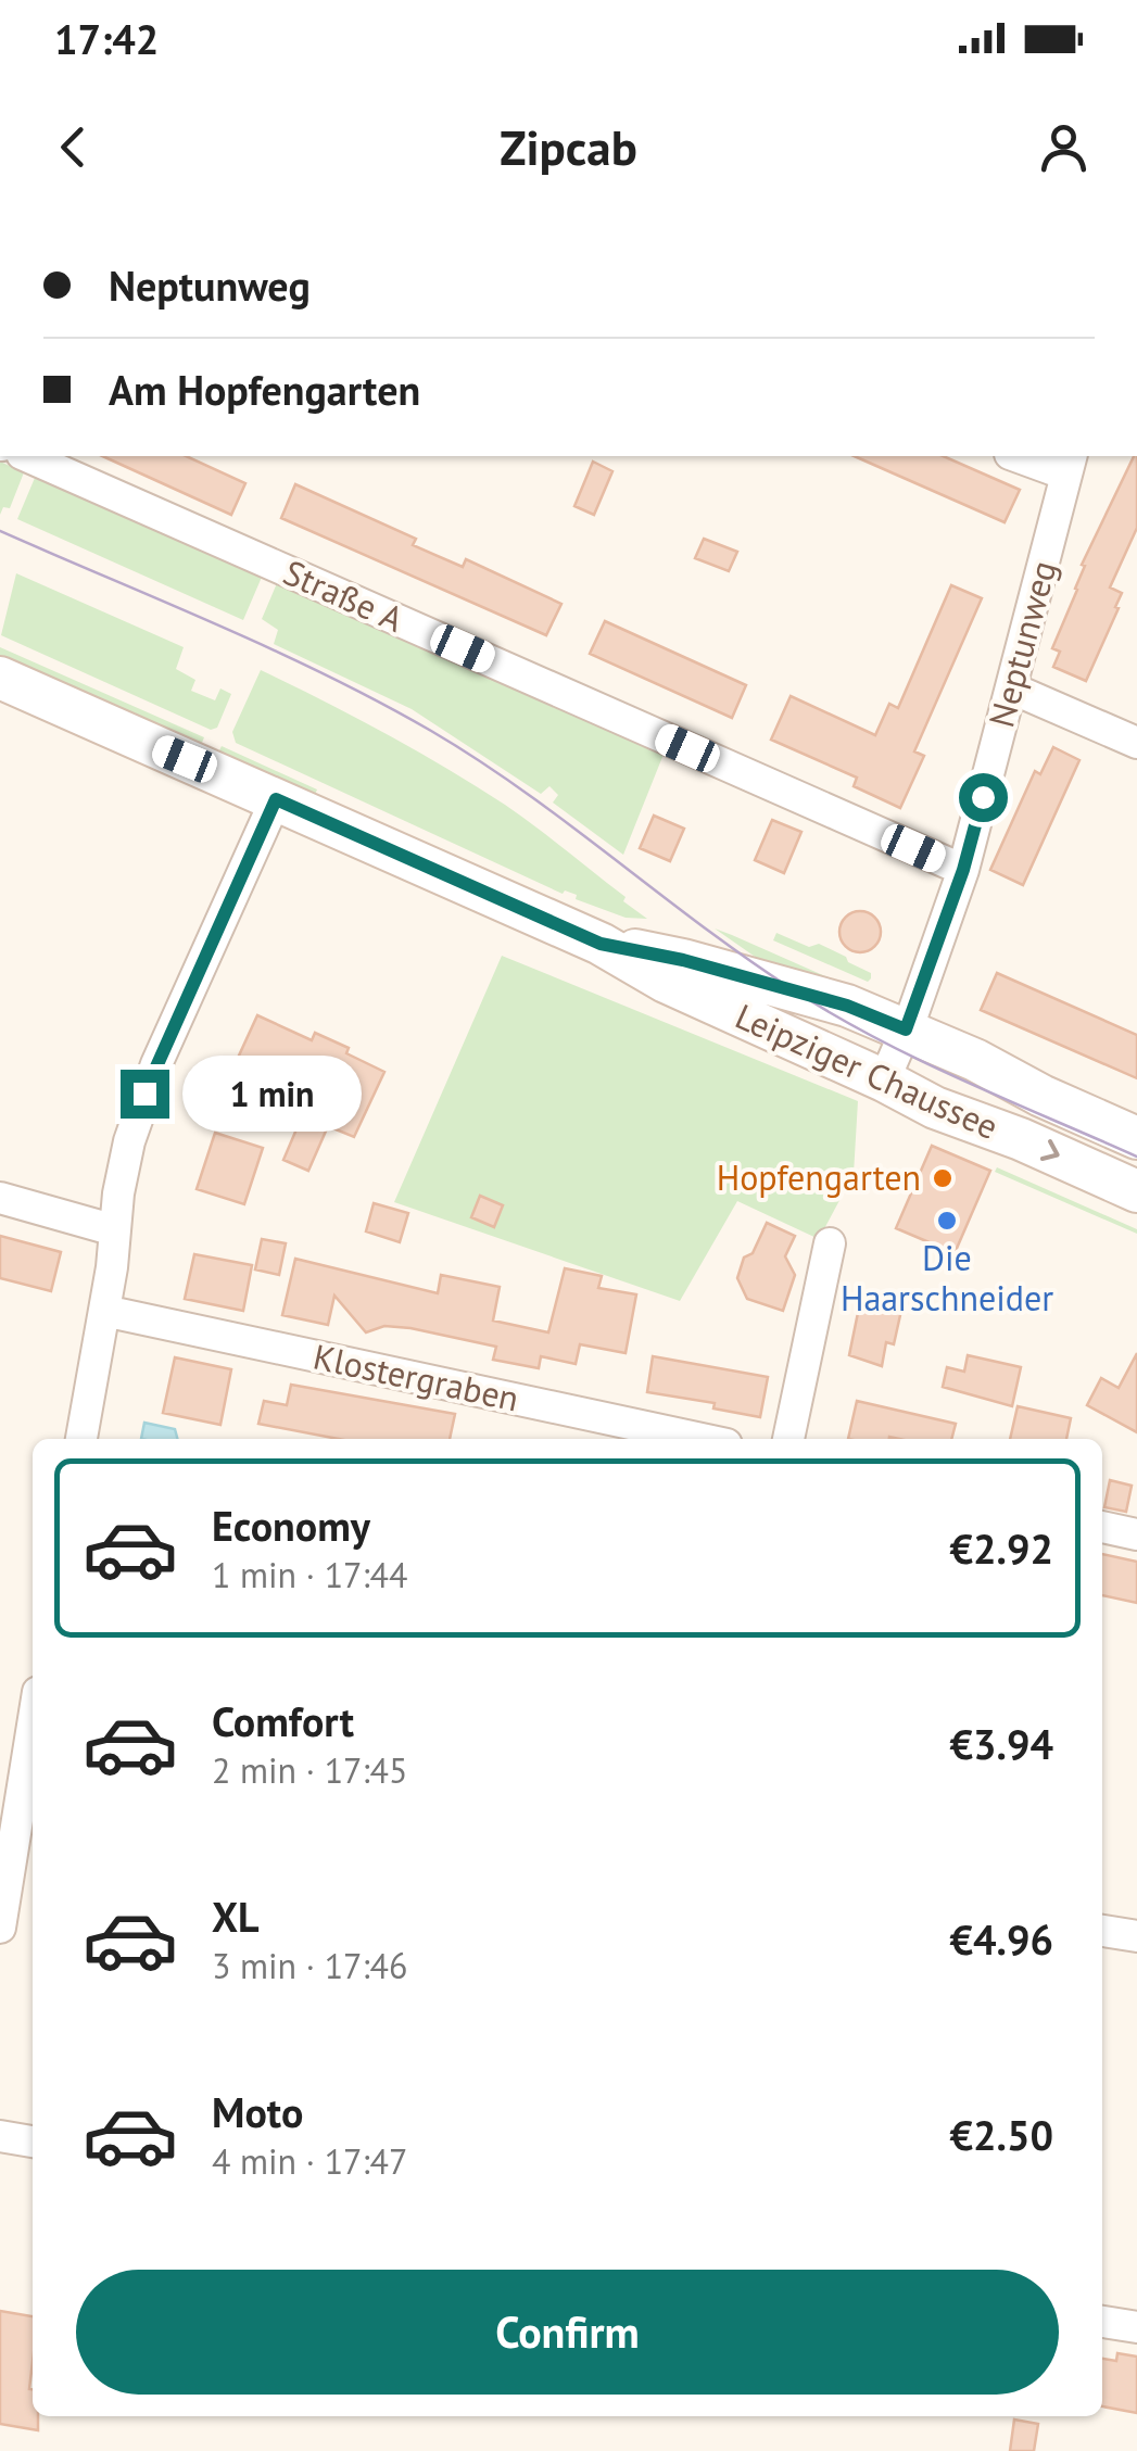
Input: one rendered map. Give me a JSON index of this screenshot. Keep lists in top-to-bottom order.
{
  "streets": {
    "main road": ["Leipziger Chaussee"],
    "street": ["Straße A", "Neptunweg", "Klostergraben"]
  },
  "crossings": [
    ["Straße A", "Neptunweg"],
    ["Neptunweg", "Leipziger Chaussee"]
  ],
  "places": ["Hopfengarten", "Die Haarschneider"],
  "page": {
    "status": "17:42",
    "header": "Zipcab",
    "banner": ["Neptunweg", "Am Hopfengarten"],
    "bubble": "1 min",
    "list": [
      {
        "name": "Economy",
        "note": "1 min · 17:44",
        "value": "€2.92"
      },
      {
        "name": "Comfort",
        "note": "2 min · 17:45",
        "value": "€3.94"
      },
      {
        "name": "XL",
        "note": "3 min · 17:46",
        "value": "€4.96"
      },
      {
        "name": "Moto",
        "note": "4 min · 17:47",
        "value": "€2.50"
      }
    ],
    "buttons": "Confirm"
  }
}
